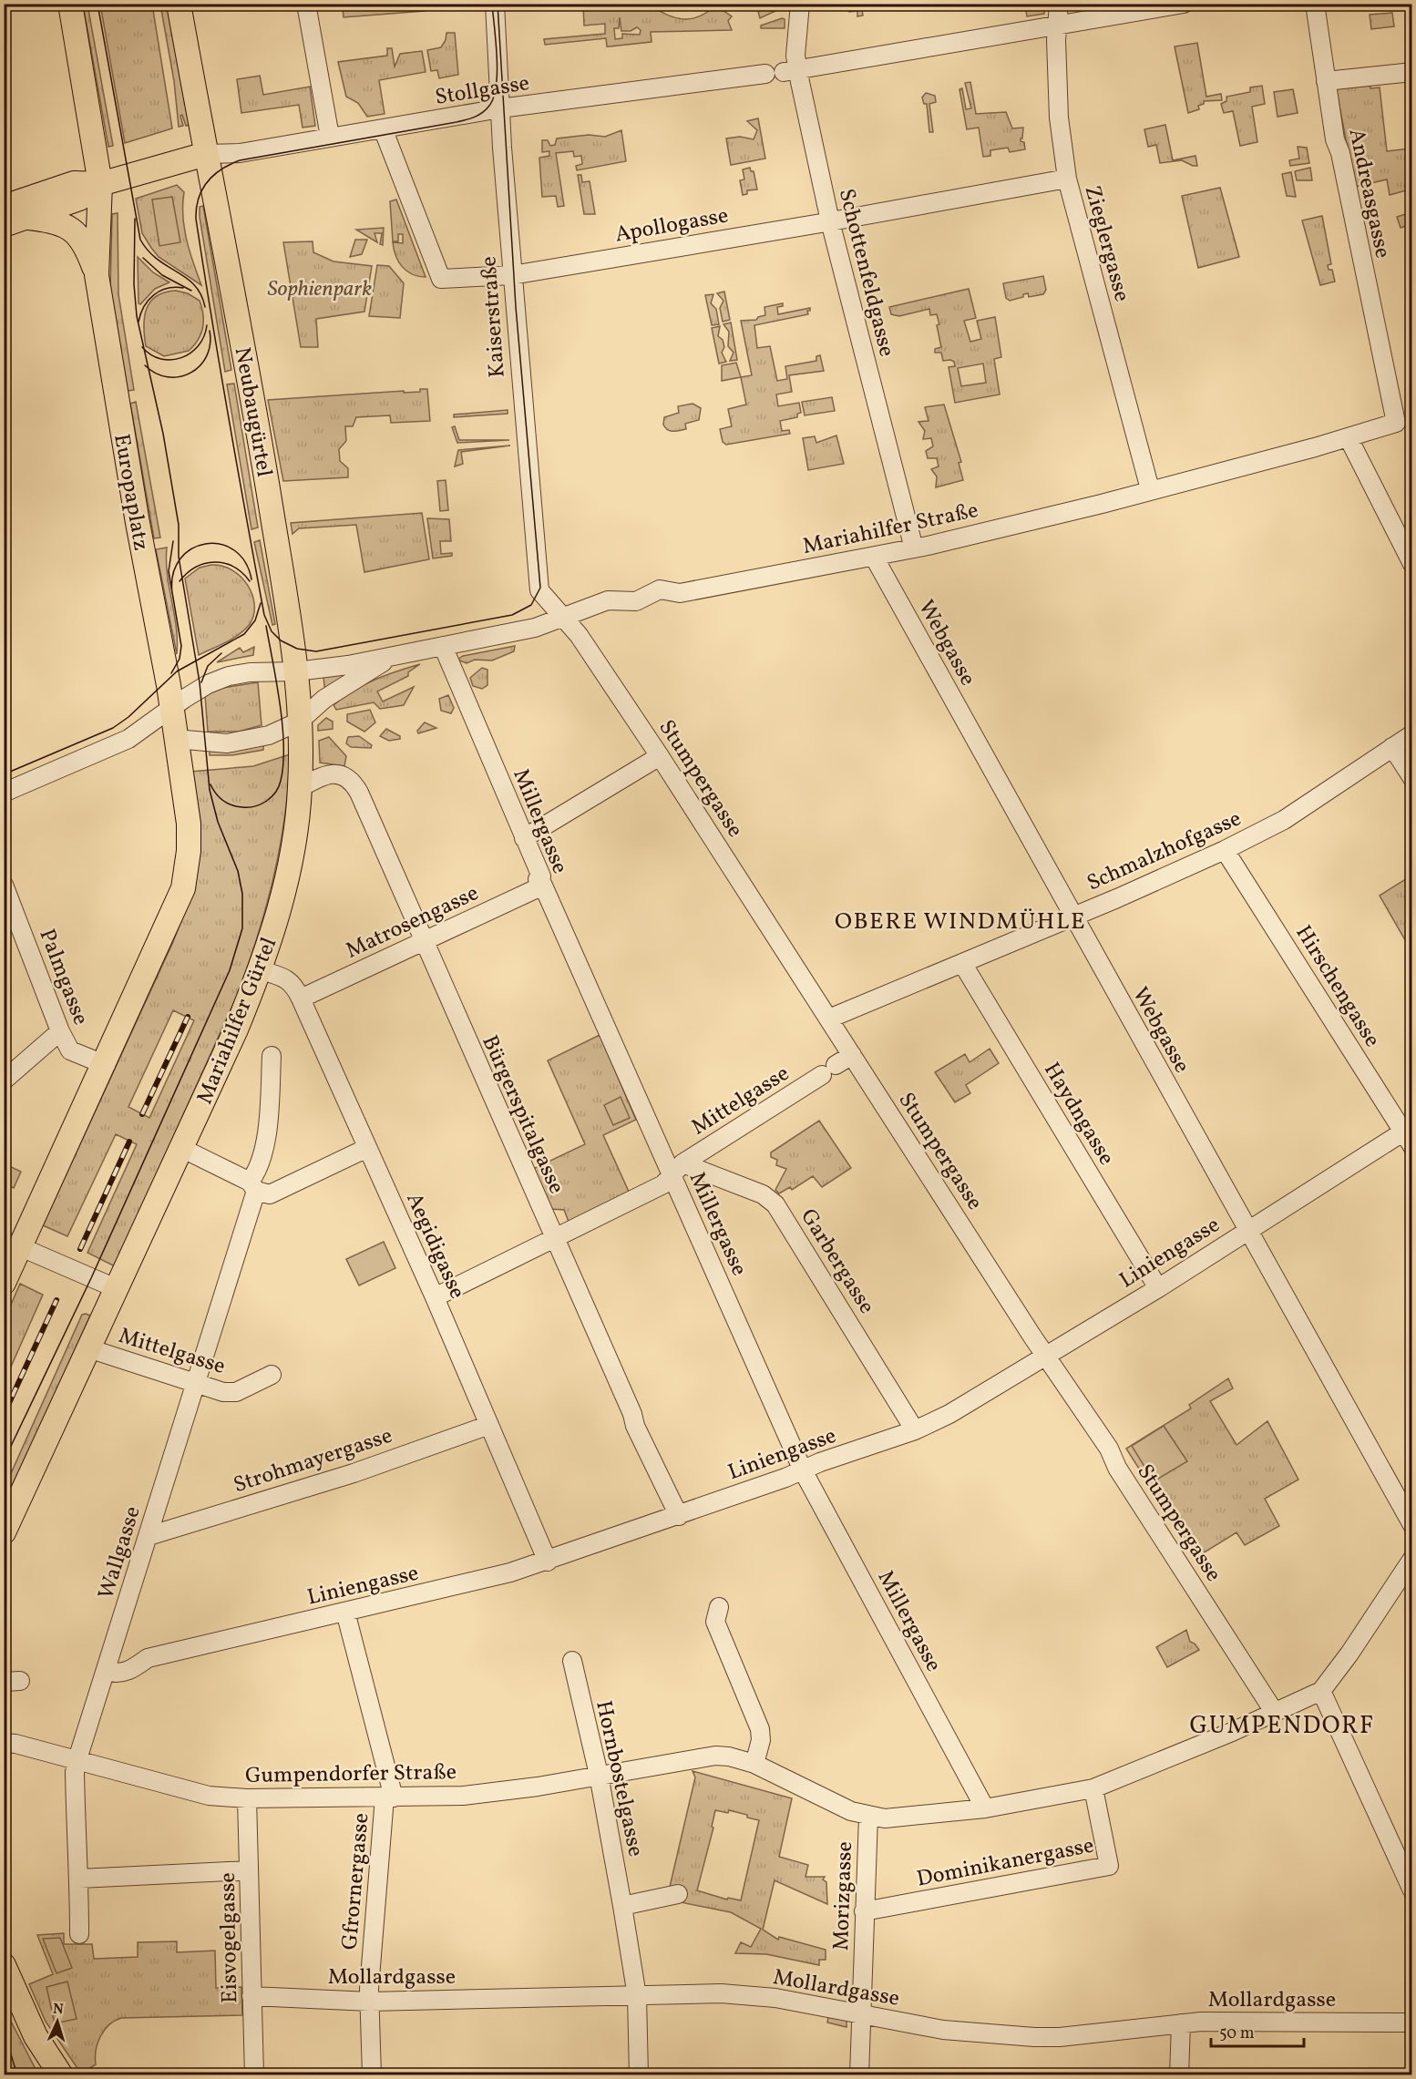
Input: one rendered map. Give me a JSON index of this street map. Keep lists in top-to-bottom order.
{
  "streets": {
    "main road": ["Neubaugürtel", "Europaplatz", "Mariahilfer Gürtel"],
    "street": [
      "Stollgasse",
      "Andreasgasse",
      "Apollogasse",
      "Zieglergasse",
      "Schottenfeldgasse",
      "Kaiserstraße",
      "Mariahilfer Straße",
      "Webgasse",
      "Stumpergasse",
      "Millergasse",
      "Schmalzhofgasse",
      "Matrosengasse",
      "Palmgasse",
      "Hirschengasse",
      "Mittelgasse",
      "Haydngasse",
      "Bürgerspitalgasse",
      "Aegidigasse",
      "Liniengasse",
      "Garbergasse",
      "Strohmayergasse",
      "Wallgasse",
      "Gumpendorfer Straße",
      "Hornbostelgasse",
      "Dominikanergasse",
      "Gfrornergasse",
      "Morizgasse",
      "Eisvogelgasse",
      "Mollardgasse"
    ]
  },
  "crossings": [
    ["Stollgasse", "Apollogasse"],
    ["Stollgasse", "Kaiserstraße"],
    ["Stollgasse", "Neubaugürtel"],
    ["Andreasgasse", "Mariahilfer Straße"],
    ["Apollogasse", "Zieglergasse"],
    ["Apollogasse", "Schottenfeldgasse"],
    ["Apollogasse", "Kaiserstraße"],
    ["Zieglergasse", "Mariahilfer Straße"],
    ["Schottenfeldgasse", "Mariahilfer Straße"],
    ["Kaiserstraße", "Mariahilfer Straße"],
    ["Kaiserstraße", "Stumpergasse"],
    ["Neubaugürtel", "Mariahilfer Straße"],
    ["Neubaugürtel", "Mariahilfer Gürtel"],
    ["Europaplatz", "Mariahilfer Straße"],
    ["Mariahilfer Straße", "Webgasse"],
    ["Mariahilfer Straße", "Stumpergasse"],
    ["Mariahilfer Straße", "Millergasse"],
    ["Mariahilfer Straße", "Mariahilfer Gürtel"],
    ["Webgasse", "Schmalzhofgasse"],
    ["Webgasse", "Liniengasse"],
    ["Stumpergasse", "Schmalzhofgasse"],
    ["Stumpergasse", "Mittelgasse"],
    ["Stumpergasse", "Liniengasse"],
    ["Millergasse", "Matrosengasse"],
    ["Millergasse", "Mittelgasse"],
    ["Millergasse", "Liniengasse"],
    ["Millergasse", "Garbergasse"],
    ["Schmalzhofgasse", "Hirschengasse"],
    ["Schmalzhofgasse", "Haydngasse"],
    ["Matrosengasse", "Bürgerspitalgasse"],
    ["Matrosengasse", "Aegidigasse"],
    ["Hirschengasse", "Liniengasse"],
    ["Mariahilfer Gürtel", "Mittelgasse"],
    ["Mariahilfer Gürtel", "Bürgerspitalgasse"],
    ["Mariahilfer Gürtel", "Aegidigasse"],
    ["Mittelgasse", "Bürgerspitalgasse"],
    ["Mittelgasse", "Aegidigasse"],
    ["Mittelgasse", "Garbergasse"],
    ["Mittelgasse", "Wallgasse"],
    ["Haydngasse", "Liniengasse"],
    ["Bürgerspitalgasse", "Liniengasse"],
    ["Aegidigasse", "Liniengasse"],
    ["Aegidigasse", "Strohmayergasse"],
    ["Liniengasse", "Garbergasse"],
    ["Liniengasse", "Wallgasse"],
    ["Liniengasse", "Gfrornergasse"],
    ["Strohmayergasse", "Wallgasse"],
    ["Wallgasse", "Gumpendorfer Straße"],
    ["Gumpendorfer Straße", "Hornbostelgasse"],
    ["Gumpendorfer Straße", "Gfrornergasse"],
    ["Gumpendorfer Straße", "Morizgasse"],
    ["Gumpendorfer Straße", "Eisvogelgasse"],
    ["Hornbostelgasse", "Mollardgasse"],
    ["Dominikanergasse", "Morizgasse"],
    ["Gfrornergasse", "Mollardgasse"],
    ["Morizgasse", "Mollardgasse"],
    ["Eisvogelgasse", "Mollardgasse"]
  ],
  "districts": ["OBERE WINDMÜHLE", "GUMPENDORF"],
  "parks": ["Sophienpark"],
  "scale_bar": "50 m",
  "north": "top"
}
